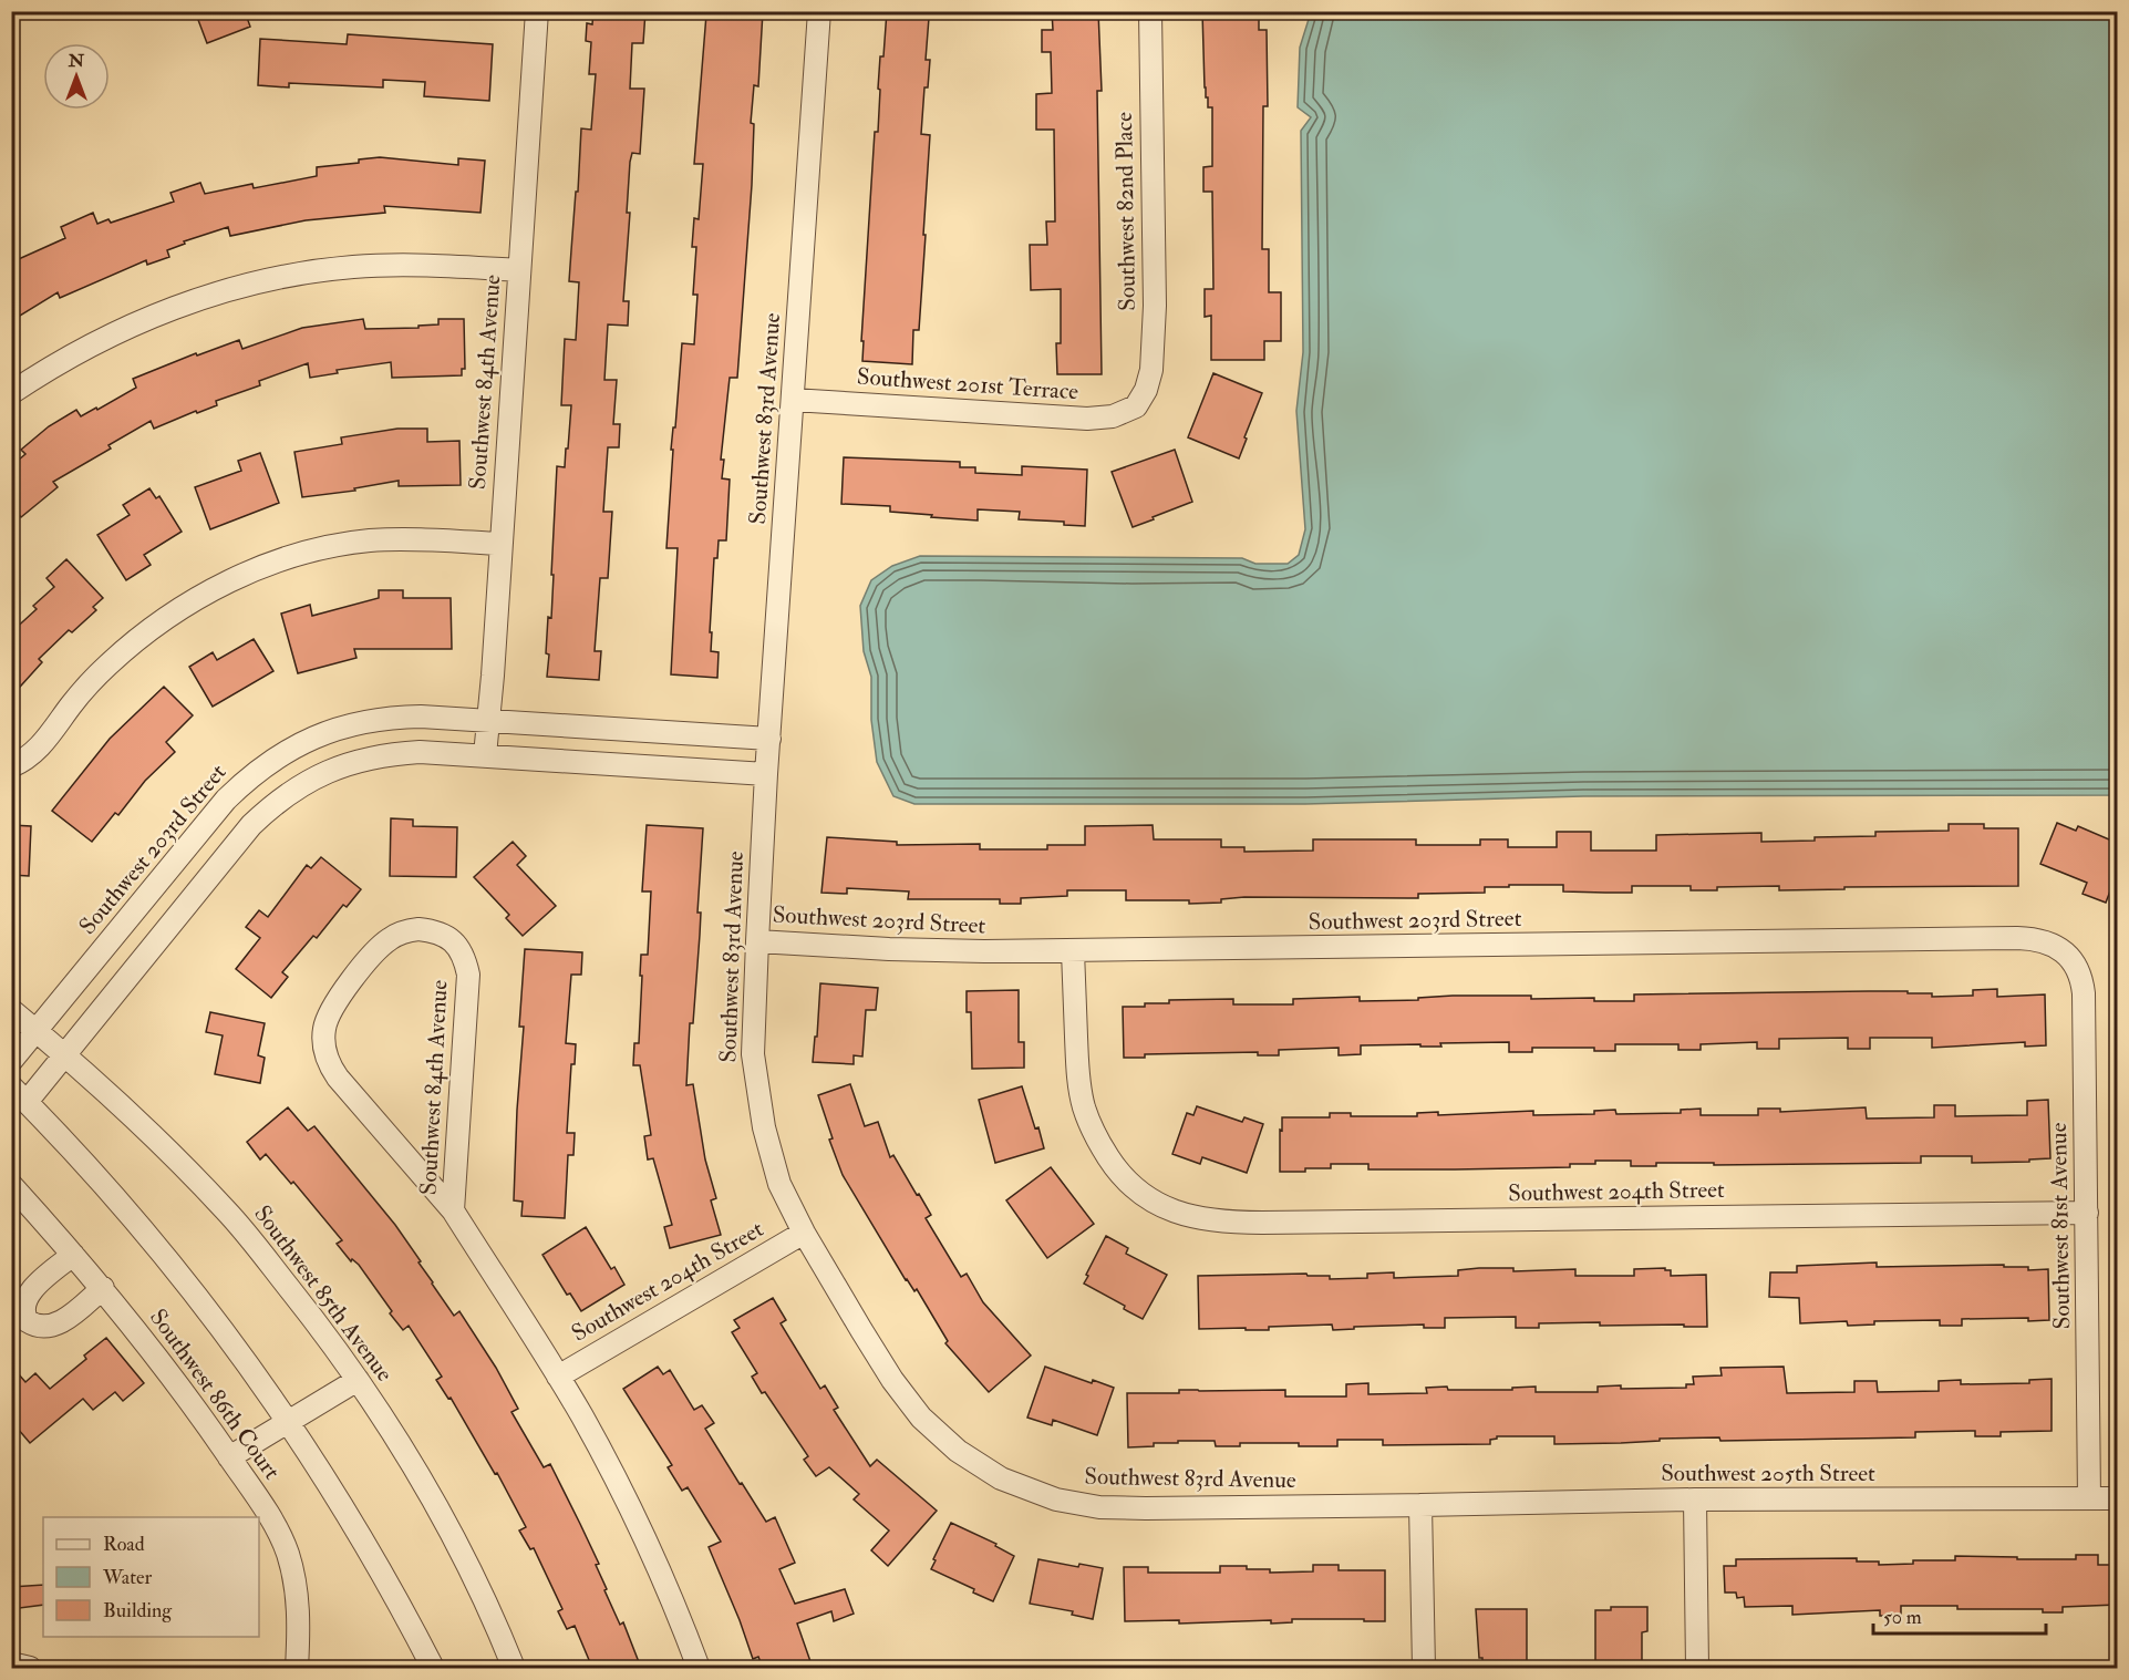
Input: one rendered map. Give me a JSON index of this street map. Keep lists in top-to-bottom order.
{
  "streets": {
    "street": [
      "Southwest 82nd Place",
      "Southwest 84th Avenue",
      "Southwest 201st Terrace",
      "Southwest 83rd Avenue",
      "Southwest 203rd Street",
      "Southwest 204th Street",
      "Southwest 81st Avenue",
      "Southwest 85th Avenue",
      "Southwest 86th Court",
      "Southwest 205th Street"
    ]
  },
  "crossings": [
    ["Southwest 82nd Place", "Southwest 201st Terrace"],
    ["Southwest 84th Avenue", "Southwest 203rd Street"],
    ["Southwest 84th Avenue", "Southwest 204th Street"],
    ["Southwest 201st Terrace", "Southwest 83rd Avenue"],
    ["Southwest 83rd Avenue", "Southwest 203rd Street"],
    ["Southwest 83rd Avenue", "Southwest 204th Street"],
    ["Southwest 83rd Avenue", "Southwest 205th Street"],
    ["Southwest 203rd Street", "Southwest 204th Street"],
    ["Southwest 203rd Street", "Southwest 81st Avenue"],
    ["Southwest 203rd Street", "Southwest 85th Avenue"],
    ["Southwest 204th Street", "Southwest 81st Avenue"],
    ["Southwest 81st Avenue", "Southwest 205th Street"]
  ],
  "legend": ["Road", "Water", "Building"],
  "scale_bar": "50 m",
  "north": "top"
}
